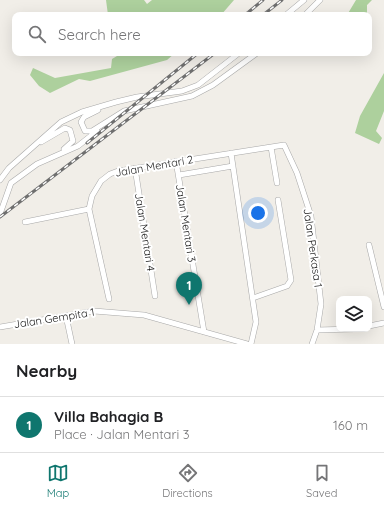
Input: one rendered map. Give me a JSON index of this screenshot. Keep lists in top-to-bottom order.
{
  "streets": {
    "street": [
      "Jalan Mentari 2",
      "Jalan Mentari 3",
      "Jalan Mentari 4",
      "Jalan Perkasa 1",
      "Jalan Gempita 1"
    ]
  },
  "crossings": [
    ["Jalan Mentari 2", "Jalan Mentari 3"],
    ["Jalan Mentari 2", "Jalan Mentari 4"],
    ["Jalan Mentari 2", "Jalan Perkasa 1"],
    ["Jalan Mentari 3", "Jalan Gempita 1"]
  ],
  "page": {
    "search": "Search here",
    "pins": "1",
    "heading": "Nearby",
    "list": [
      {
        "mark": "1",
        "name": "Villa Bahagia B",
        "note": "Place · Jalan Mentari 3",
        "value": "160 m"
      }
    ],
    "nav": ["Map", "Directions", "Saved"]
  }
}
